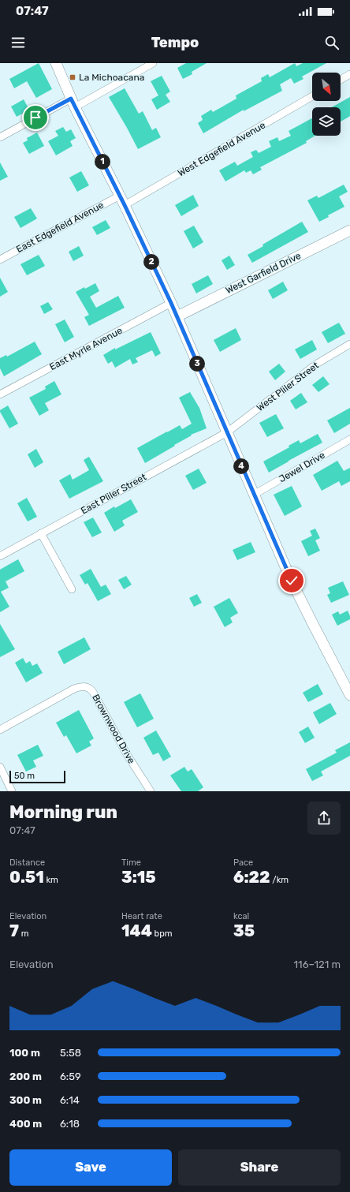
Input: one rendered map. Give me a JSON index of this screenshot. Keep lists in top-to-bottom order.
{
  "streets": {
    "street": [
      "West Edgefield Avenue",
      "East Edgefield Avenue",
      "West Garfield Drive",
      "East Myrle Avenue",
      "West Pliler Street",
      "Jewel Drive",
      "East Pliler Street",
      "Brownwood Drive"
    ]
  },
  "crossings": [
    ["West Pliler Street", "East Pliler Street"]
  ],
  "places": {
    "transit": ["La Michoacana"]
  },
  "scale_bar": "50 m",
  "north": "bottom right",
  "page": {
    "status": "07:47",
    "header": "Tempo",
    "pins": [
      "1",
      "2",
      "3",
      "4"
    ],
    "scale": "50 m",
    "heading": ["Morning run", "07:47"],
    "stats": [
      ["Distance", "0.51 km"],
      ["Time", "3:15"],
      ["Pace", "6:22 /km"],
      ["Elevation", "7 m"],
      ["Heart rate", "144 bpm"],
      ["kcal", "35"]
    ],
    "chart": ["Elevation", "116–121 m"],
    "list": [
      {
        "name": "100 m",
        "note": "5:58"
      },
      {
        "name": "200 m",
        "note": "6:59"
      },
      {
        "name": "300 m",
        "note": "6:14"
      },
      {
        "name": "400 m",
        "note": "6:18"
      }
    ],
    "buttons": ["Save", "Share"]
  }
}
